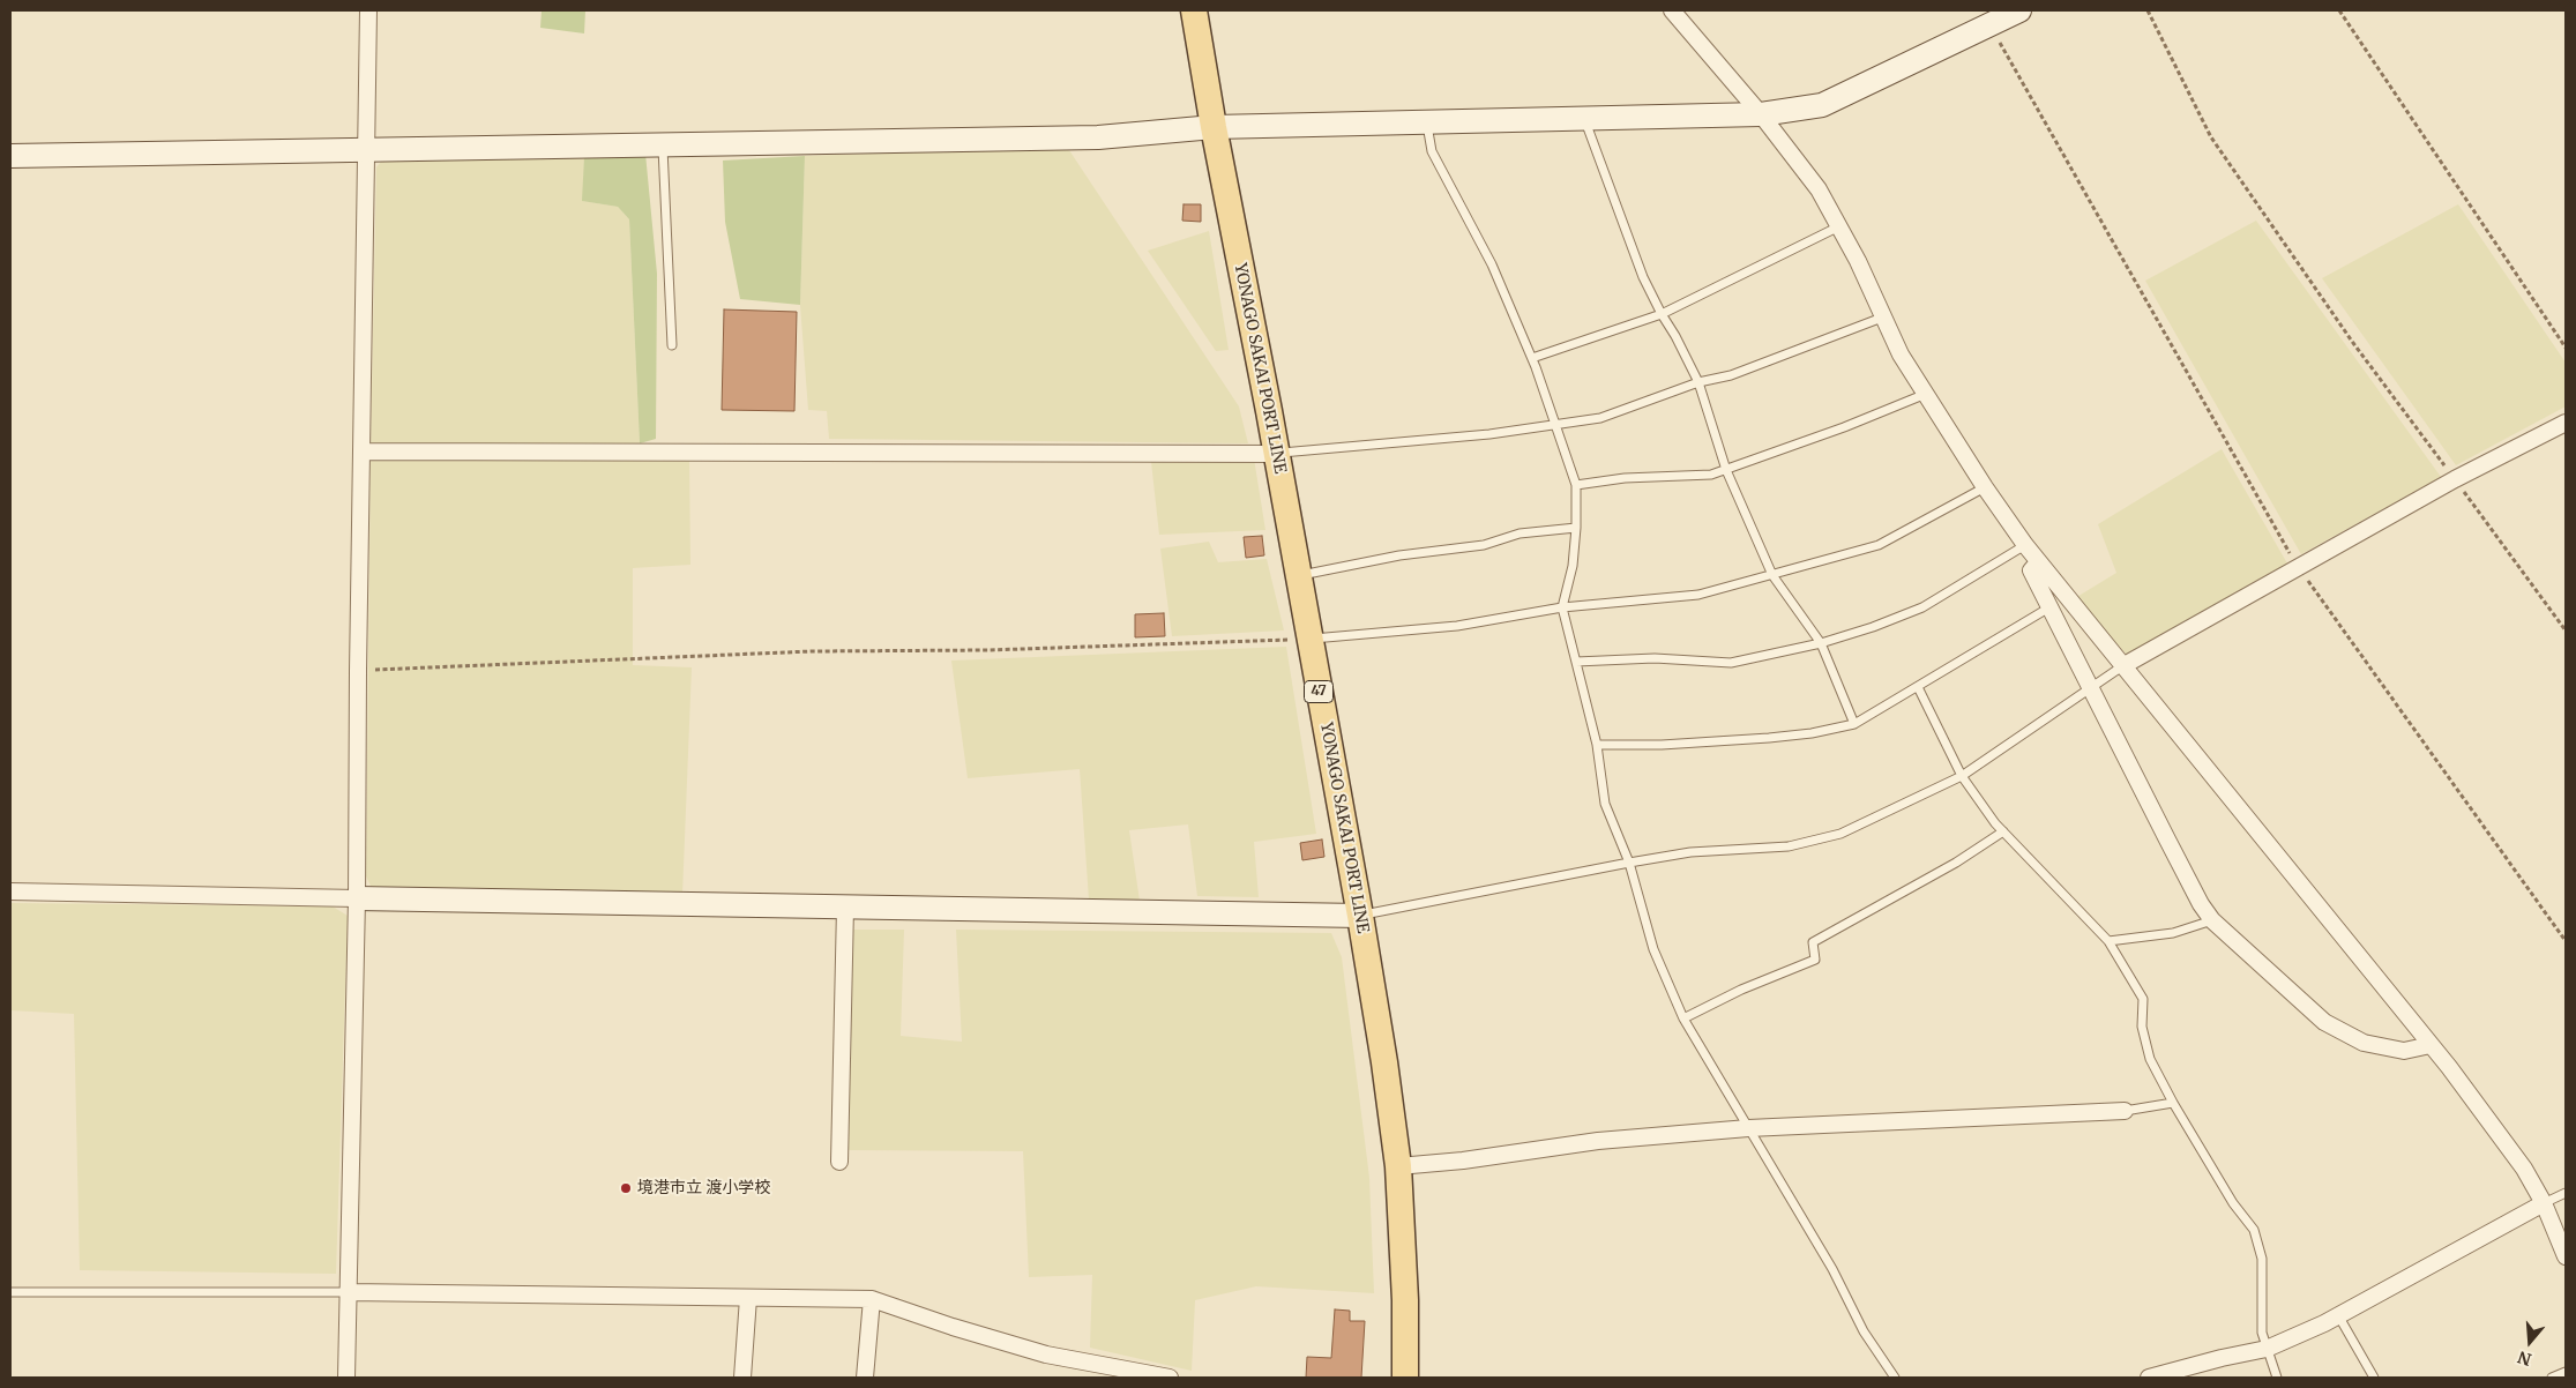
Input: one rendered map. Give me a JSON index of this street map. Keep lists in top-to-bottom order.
{
  "streets": {
    "main road": ["YONAGO SAKAI PORT LINE", "47"]
  },
  "places": ["境港市立 渡小学校"],
  "north": "bottom"
}
